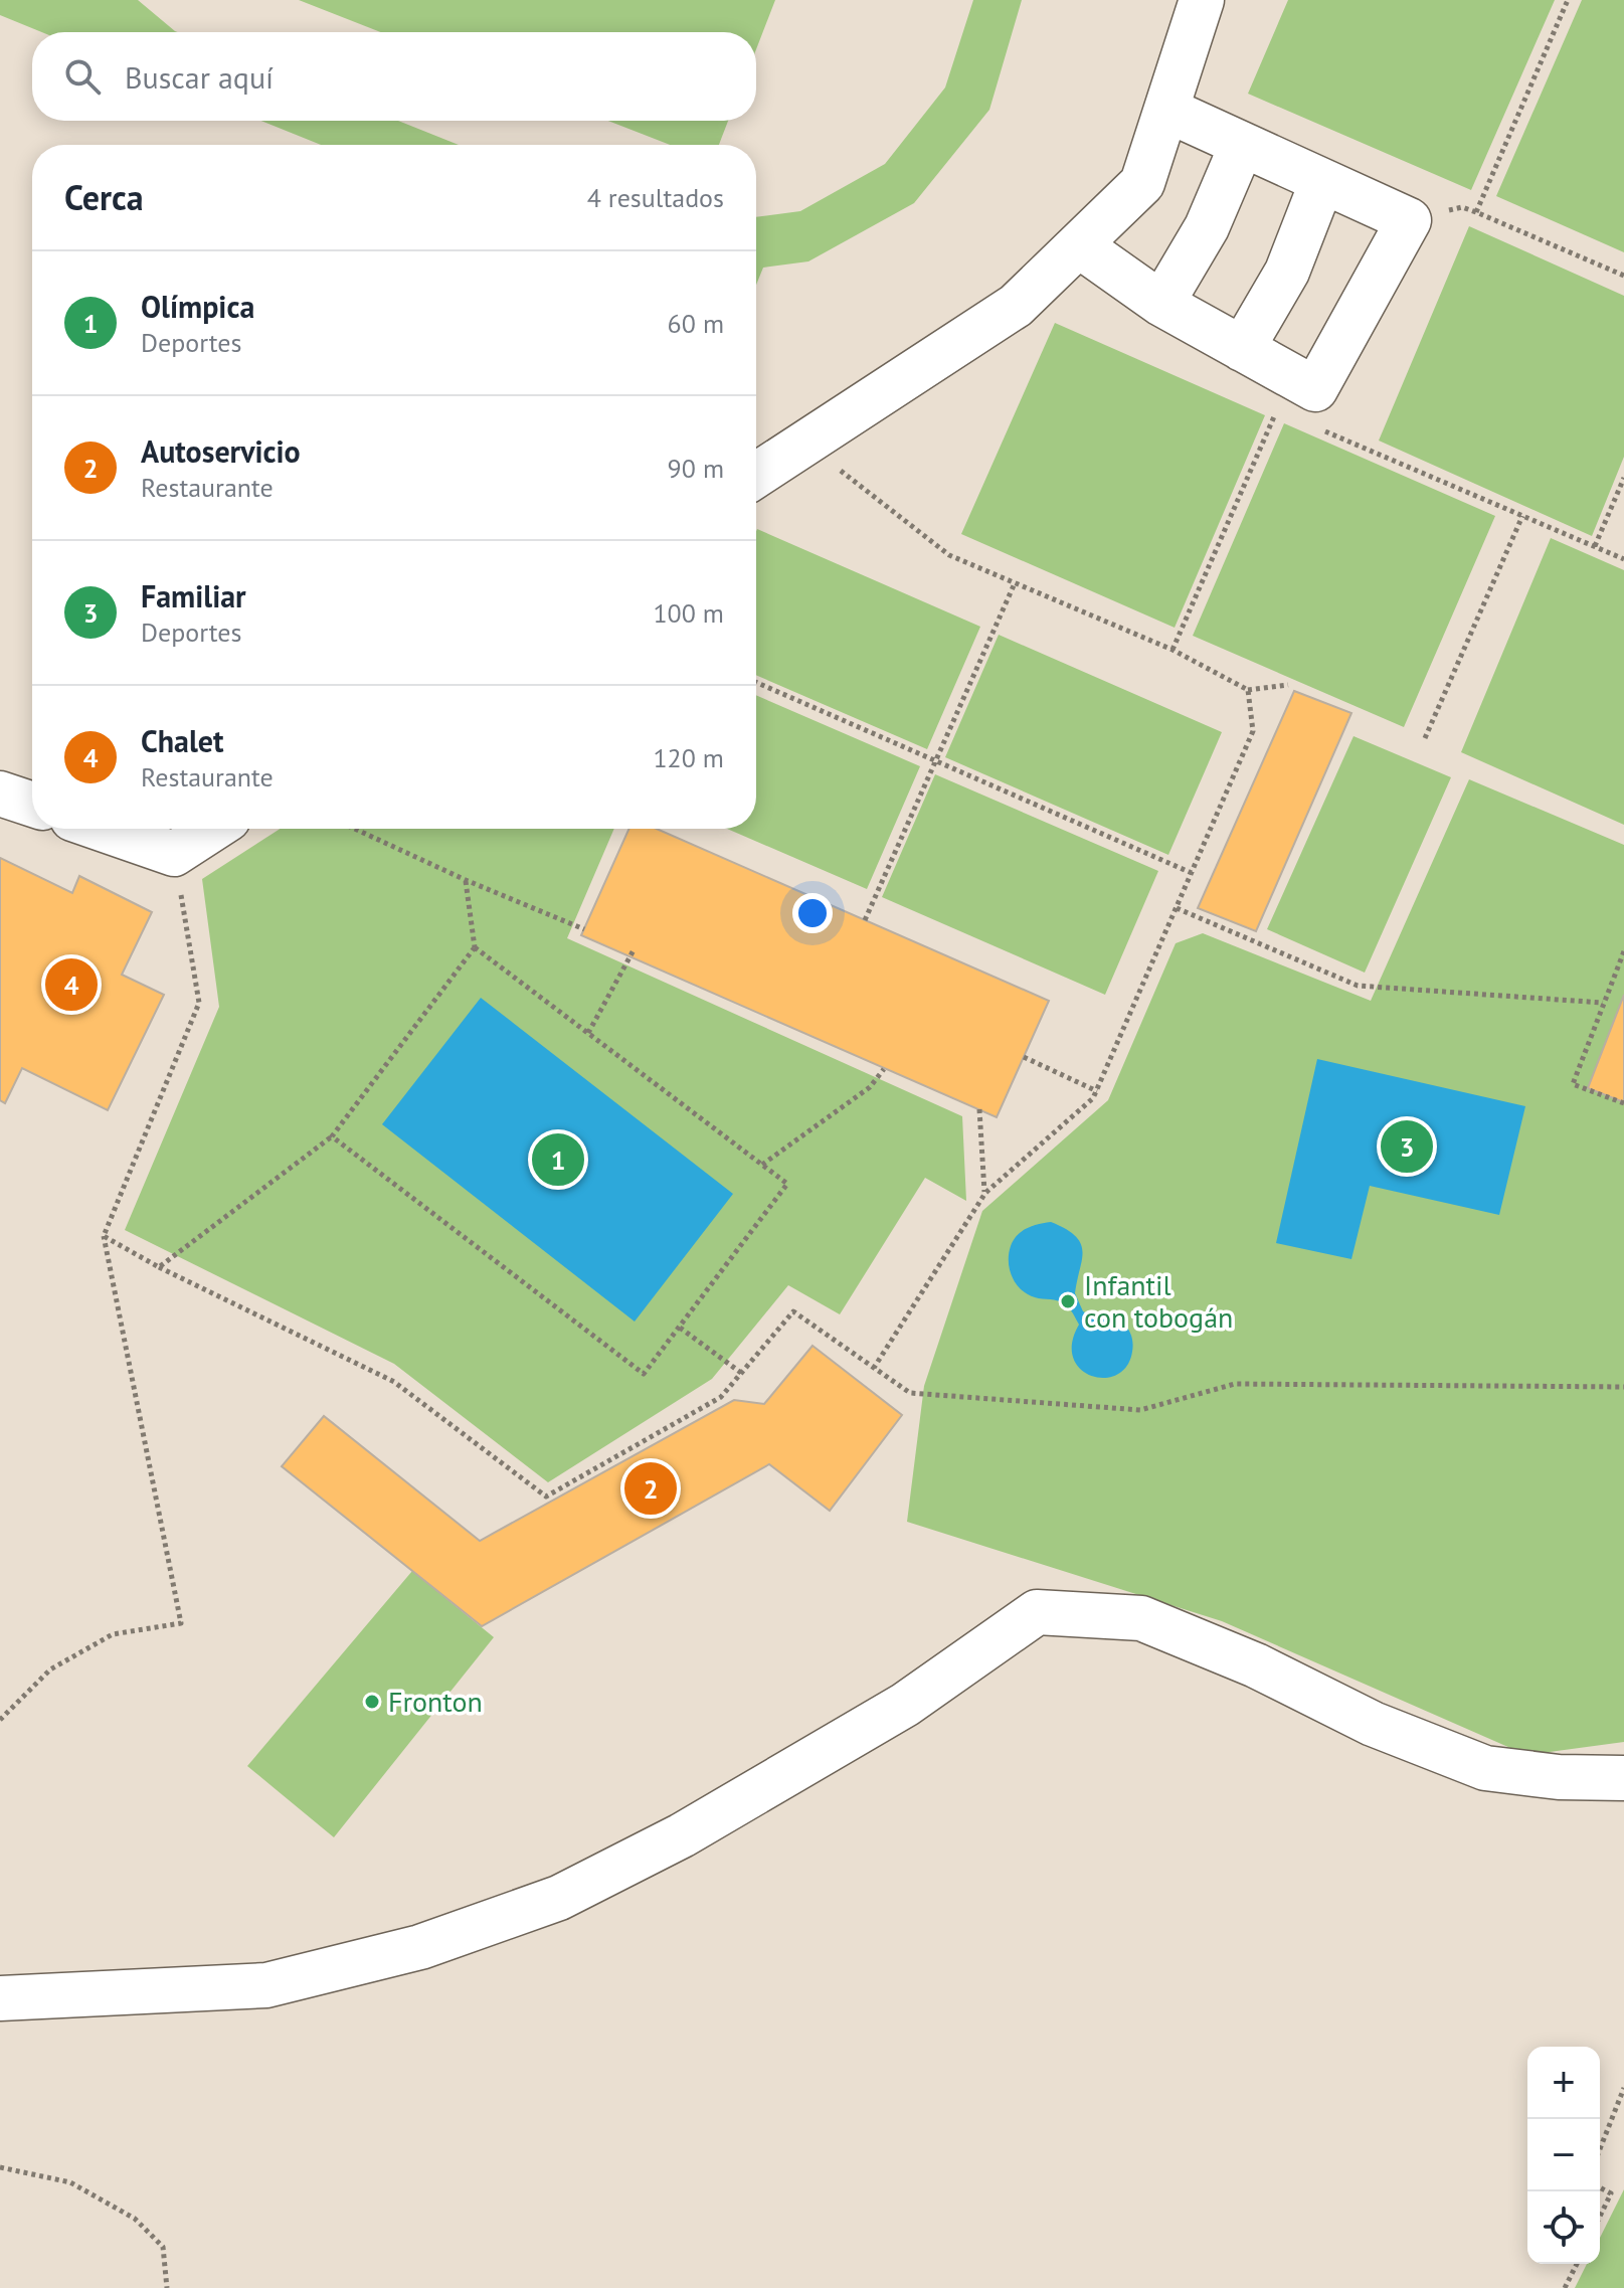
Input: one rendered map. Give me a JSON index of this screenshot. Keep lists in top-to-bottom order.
{
  "places": ["Infantil con tobogán", "Fronton"],
  "page": {
    "search": "Buscar aquí",
    "heading": ["Cerca", "4 resultados"],
    "list": [
      {
        "mark": "1",
        "name": "Olímpica",
        "note": "Deportes",
        "value": "60 m"
      },
      {
        "mark": "2",
        "name": "Autoservicio",
        "note": "Restaurante",
        "value": "90 m"
      },
      {
        "mark": "3",
        "name": "Familiar",
        "note": "Deportes",
        "value": "100 m"
      },
      {
        "mark": "4",
        "name": "Chalet",
        "note": "Restaurante",
        "value": "120 m"
      }
    ],
    "pins": [
      "4",
      "3",
      "1",
      "2"
    ],
    "map_buttons": ["+", "−"]
  }
}
